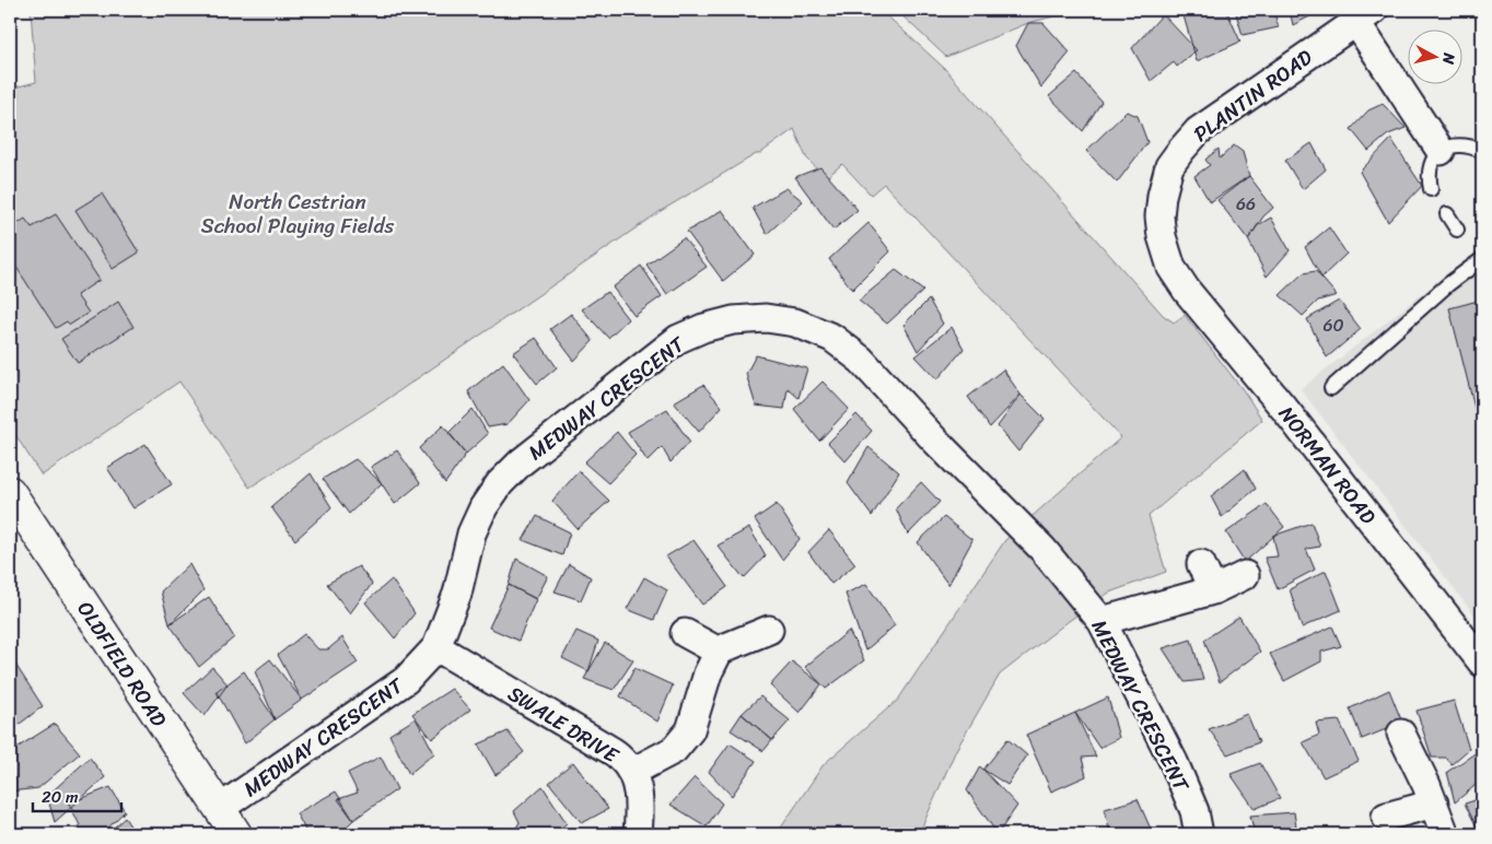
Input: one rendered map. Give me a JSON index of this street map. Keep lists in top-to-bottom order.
{
  "streets": {
    "street": [
      "PLANTIN ROAD",
      "MEDWAY CRESCENT",
      "NORMAN ROAD",
      "OLDFIELD ROAD",
      "SWALE DRIVE"
    ]
  },
  "crossings": [
    ["PLANTIN ROAD", "NORMAN ROAD"],
    ["MEDWAY CRESCENT", "OLDFIELD ROAD"],
    ["MEDWAY CRESCENT", "SWALE DRIVE"]
  ],
  "parks": ["North Cestrian School Playing Fields"],
  "house_numbers": ["66", "60"],
  "scale_bar": "20 m",
  "north": "right"
}
